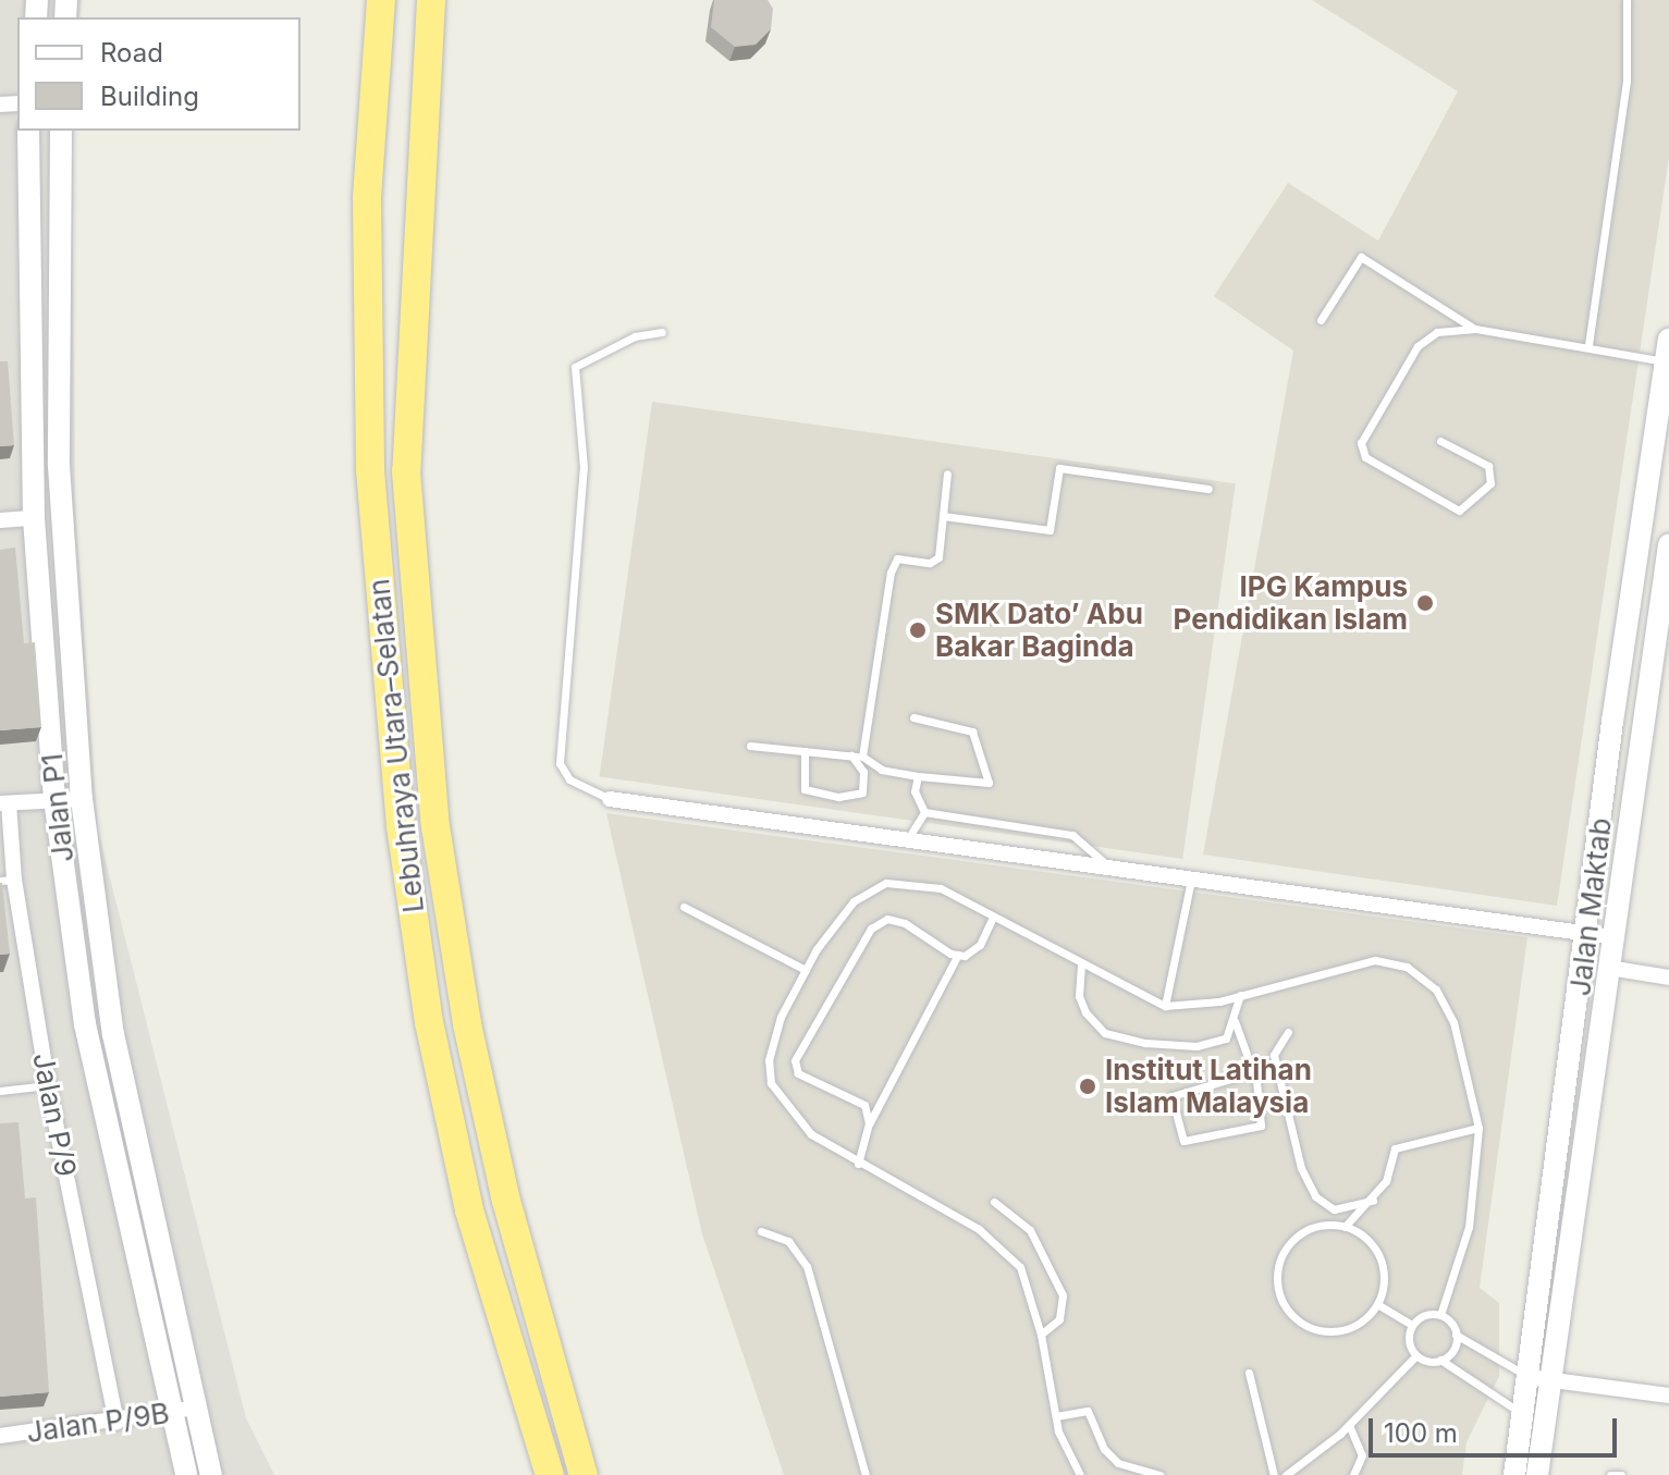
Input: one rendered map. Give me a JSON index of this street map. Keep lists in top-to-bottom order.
{
  "streets": {
    "highway": ["Lebuhraya Utara–Selatan"],
    "main road": ["Jalan P1", "Jalan Maktab"],
    "street": ["Jalan P/9", "Jalan P/9B"]
  },
  "crossings": [
    ["Jalan P1", "Jalan P/9B"],
    ["Jalan P/9", "Jalan P/9B"]
  ],
  "places": ["IPG Kampus Pendidikan Islam", "SMK Dato’ Abu Bakar Baginda", "Institut Latihan Islam Malaysia"],
  "legend": ["Road", "Building"],
  "scale_bar": "100 m"
}
